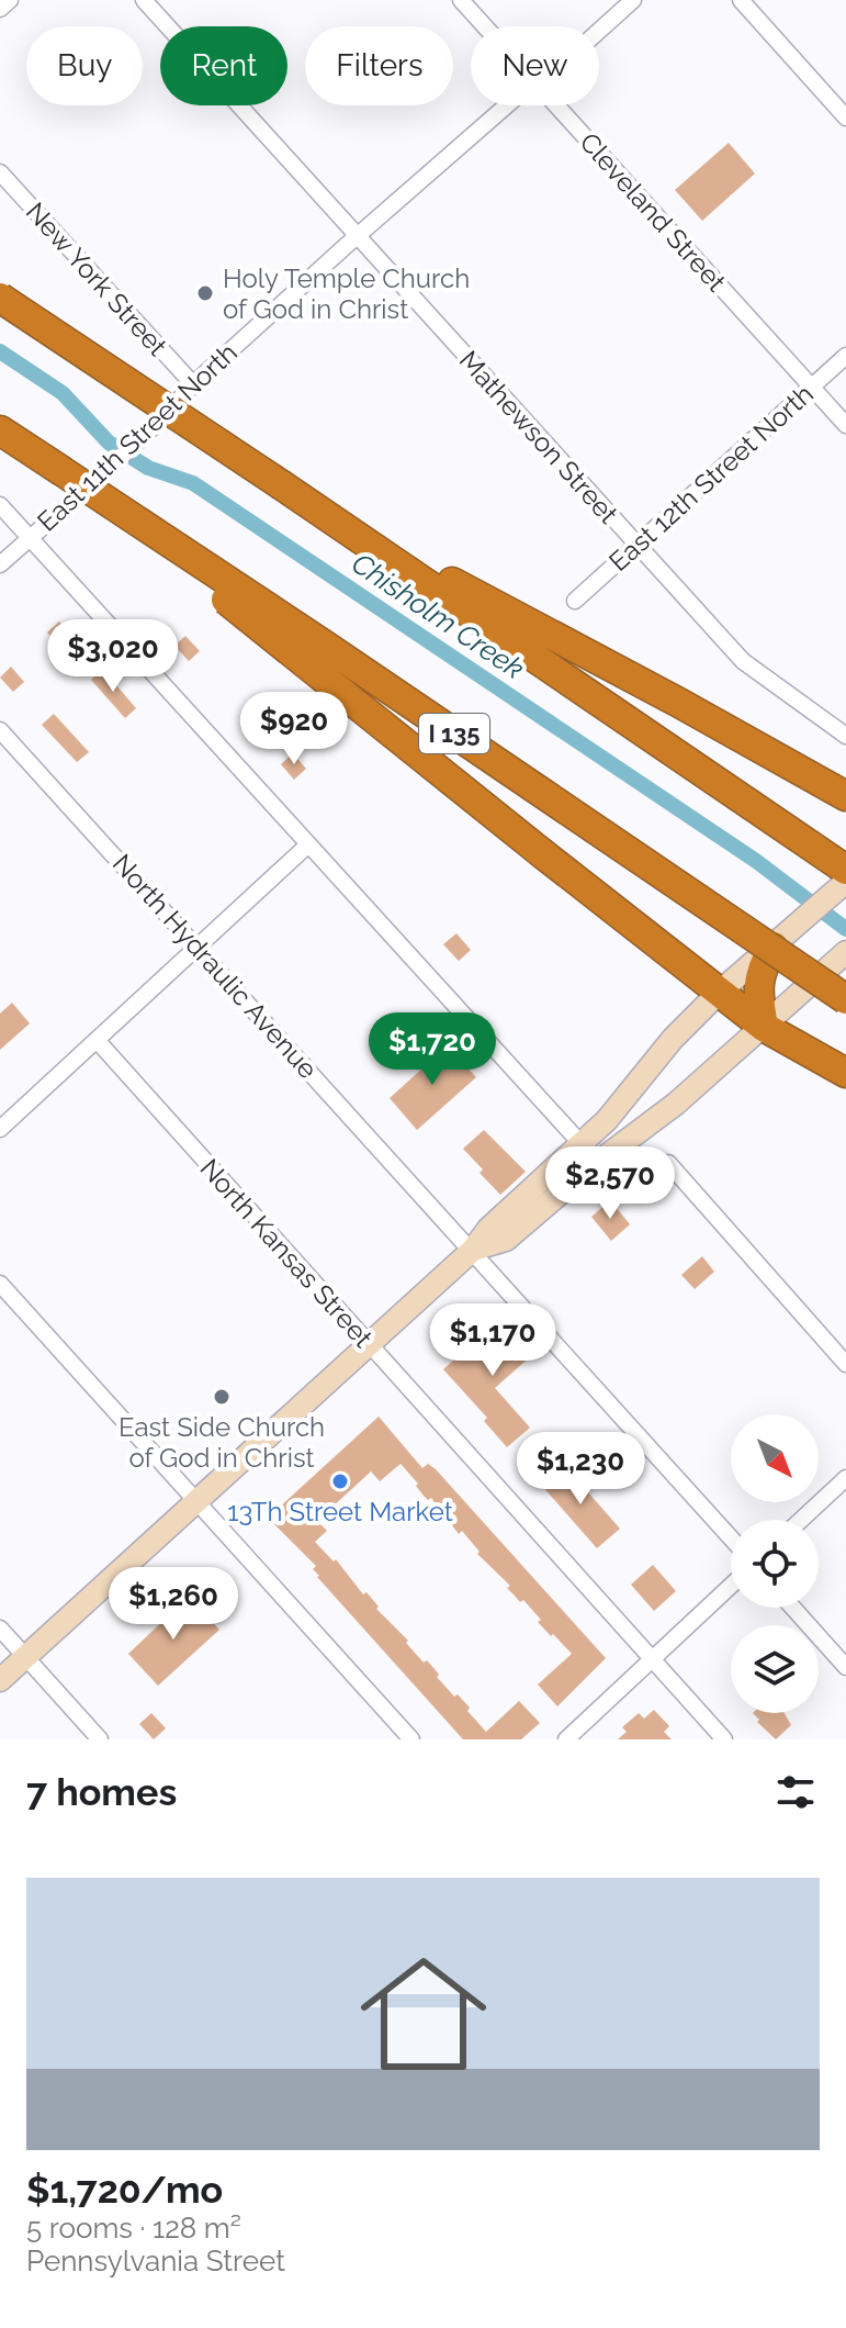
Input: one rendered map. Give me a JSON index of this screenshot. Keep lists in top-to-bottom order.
{
  "streets": {
    "highway": ["I 135"],
    "street": [
      "Cleveland Street",
      "New York Street",
      "East 11th Street North",
      "Mathewson Street",
      "East 12th Street North",
      "North Hydraulic Avenue",
      "North Kansas Street"
    ]
  },
  "crossings": [
    ["Cleveland Street", "East 12th Street North"],
    ["New York Street", "East 11th Street North"],
    ["East 11th Street North", "Mathewson Street"],
    ["Mathewson Street", "East 12th Street North"]
  ],
  "water": ["Chisholm Creek"],
  "places": ["Holy Temple Church of God in Christ", "East Side Church of God in Christ", "13Th Street Market"],
  "north": "bottom right",
  "page": {
    "chip": [
      "Buy",
      "Rent",
      "Filters",
      "New"
    ],
    "price": [
      "$3,020",
      "$920",
      "$1,720",
      "$2,570",
      "$1,170",
      "$1,230",
      "$1,260"
    ],
    "heading": "7 homes",
    "list": [
      {
        "name": "$1,720/mo",
        "note": "5 rooms · 128 m² · Pennsylvania Street"
      }
    ]
  }
}
